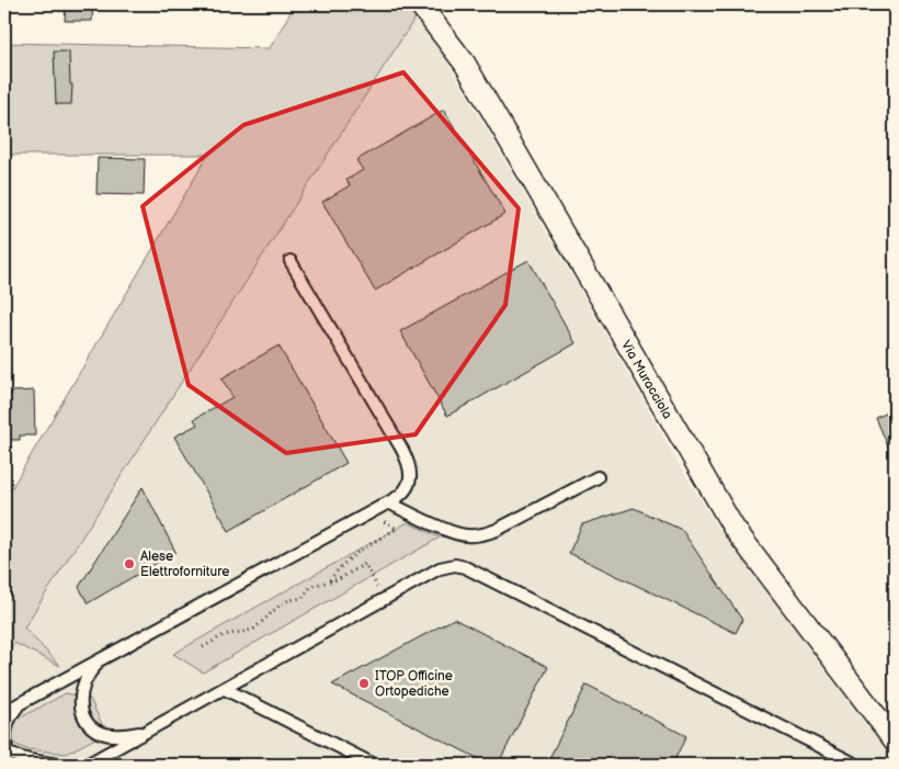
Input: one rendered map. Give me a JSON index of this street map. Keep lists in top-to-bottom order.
{
  "streets": {
    "street": ["Via Muracciola"]
  },
  "places": ["Alese Elettroforniture", "ITOP Officine Ortopediche"]
}
